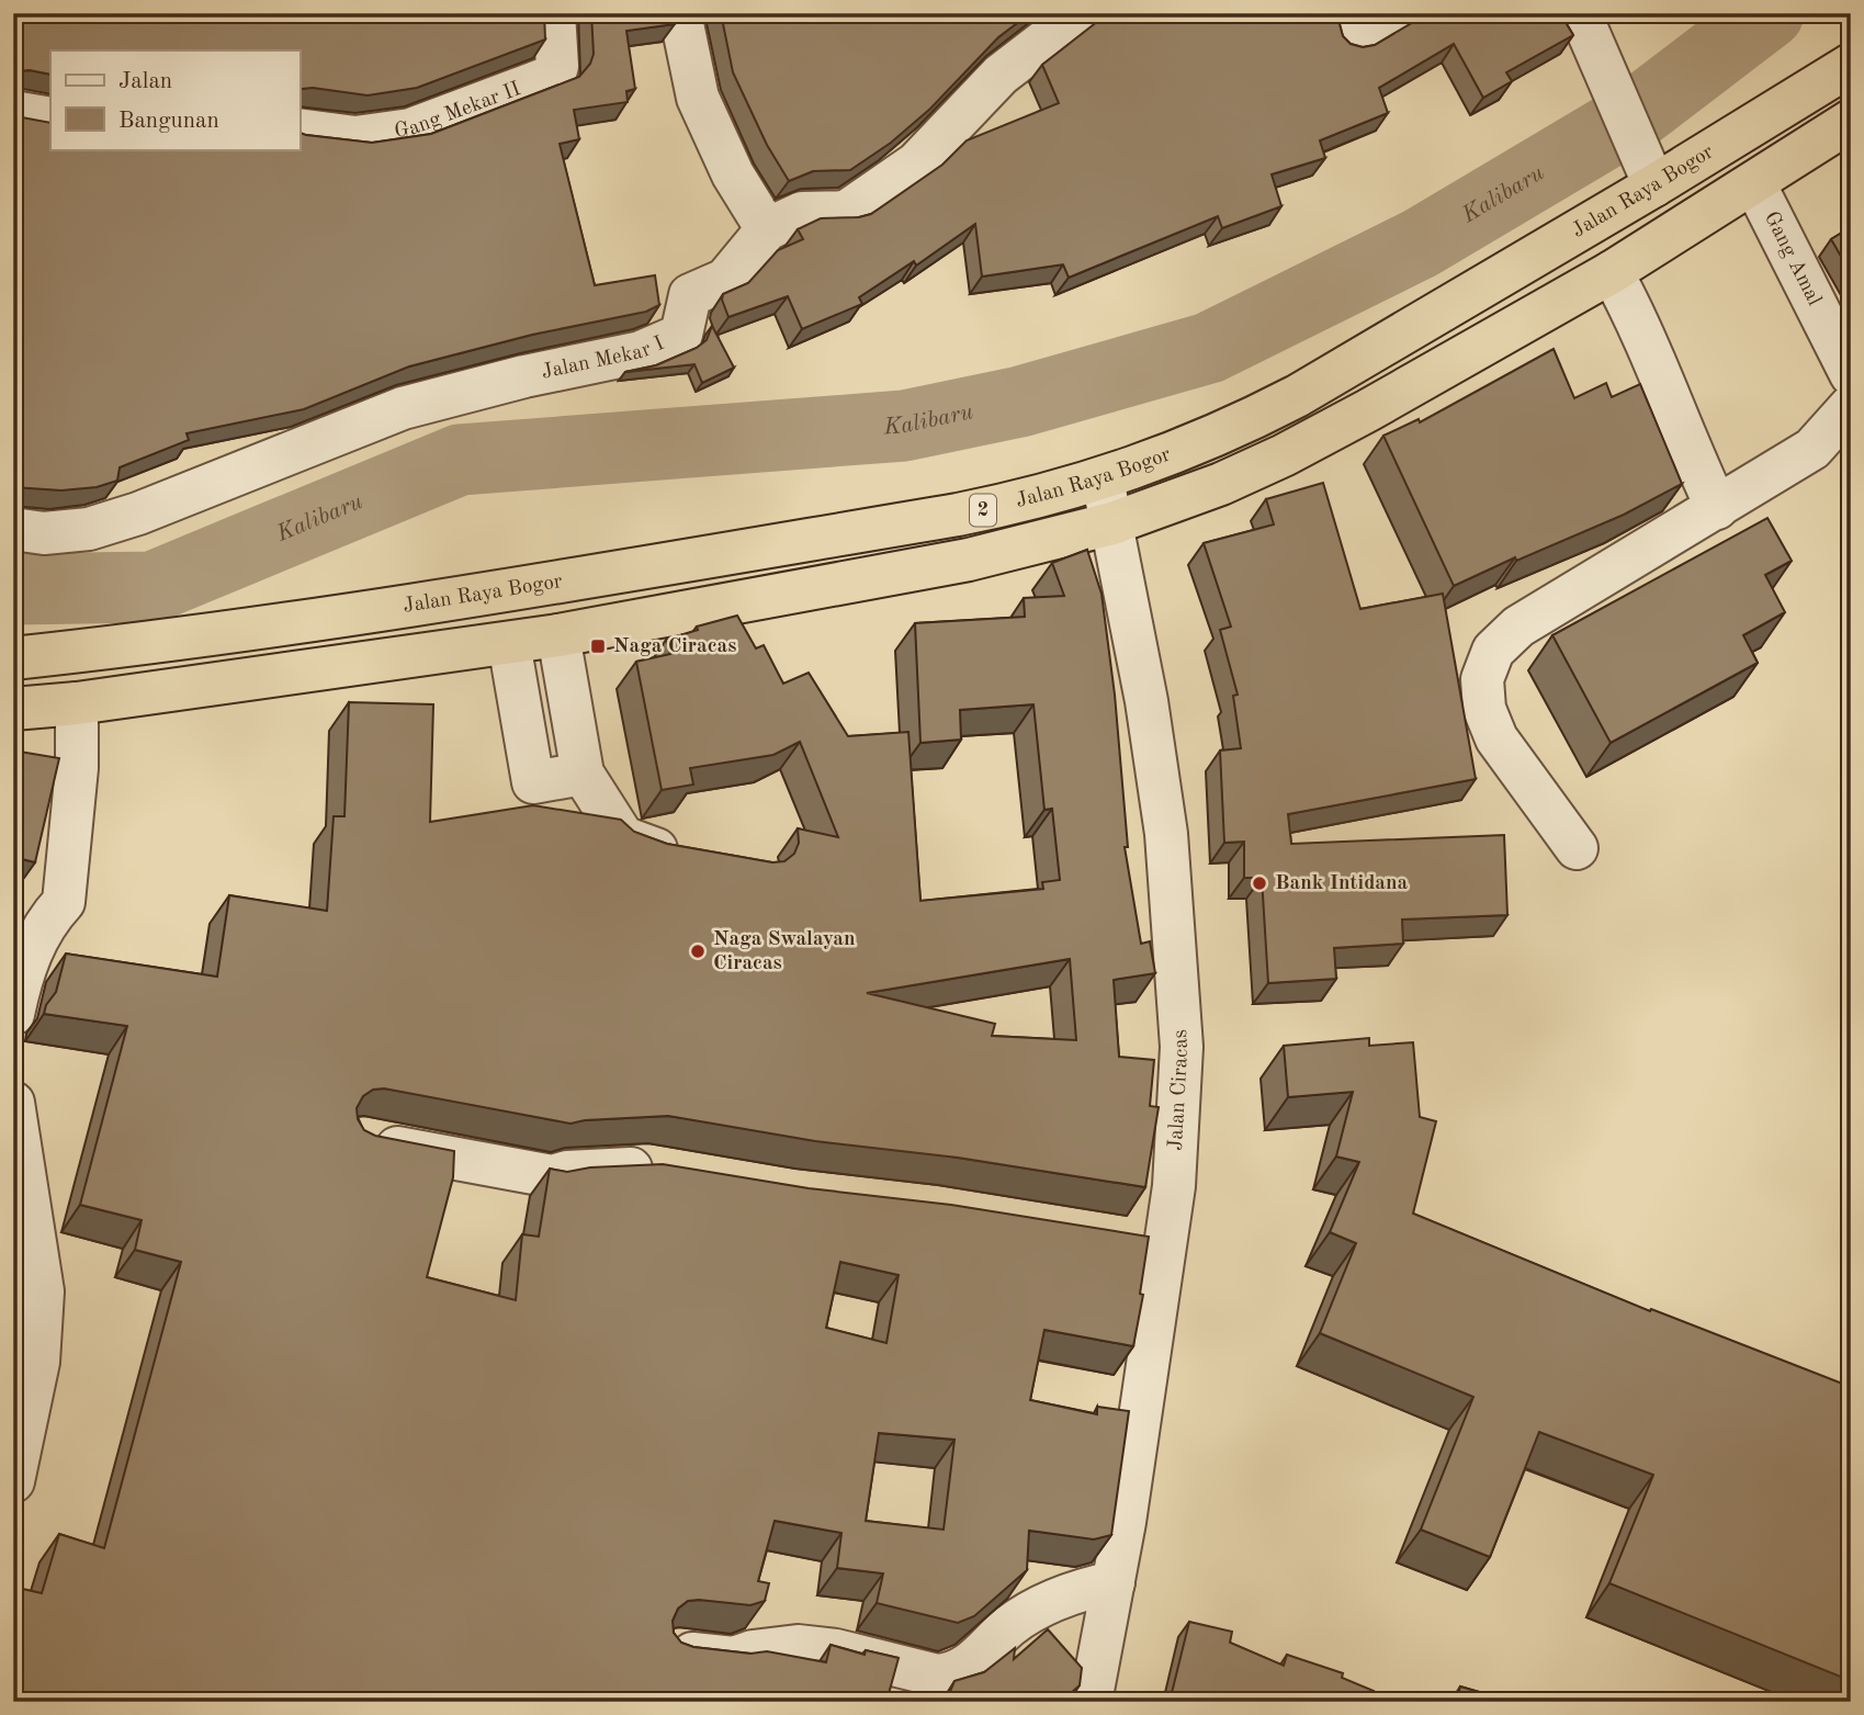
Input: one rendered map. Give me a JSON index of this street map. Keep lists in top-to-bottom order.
{
  "streets": {
    "highway": ["Jalan Raya Bogor", "2"],
    "street": [
      "Gang Mekar II",
      "Gang Amal",
      "Jalan Mekar I",
      "Jalan Ciracas"
    ]
  },
  "crossings": [
    ["Jalan Raya Bogor", "Jalan Ciracas"],
    ["Gang Amal", "2"],
    ["2", "Jalan Ciracas"]
  ],
  "water": ["Kalibaru"],
  "places": {
    "transit": ["Naga Ciracas"],
    "other": ["Bank Intidana", "Naga Swalayan Ciracas"]
  },
  "legend": ["Jalan", "Bangunan"]
}
